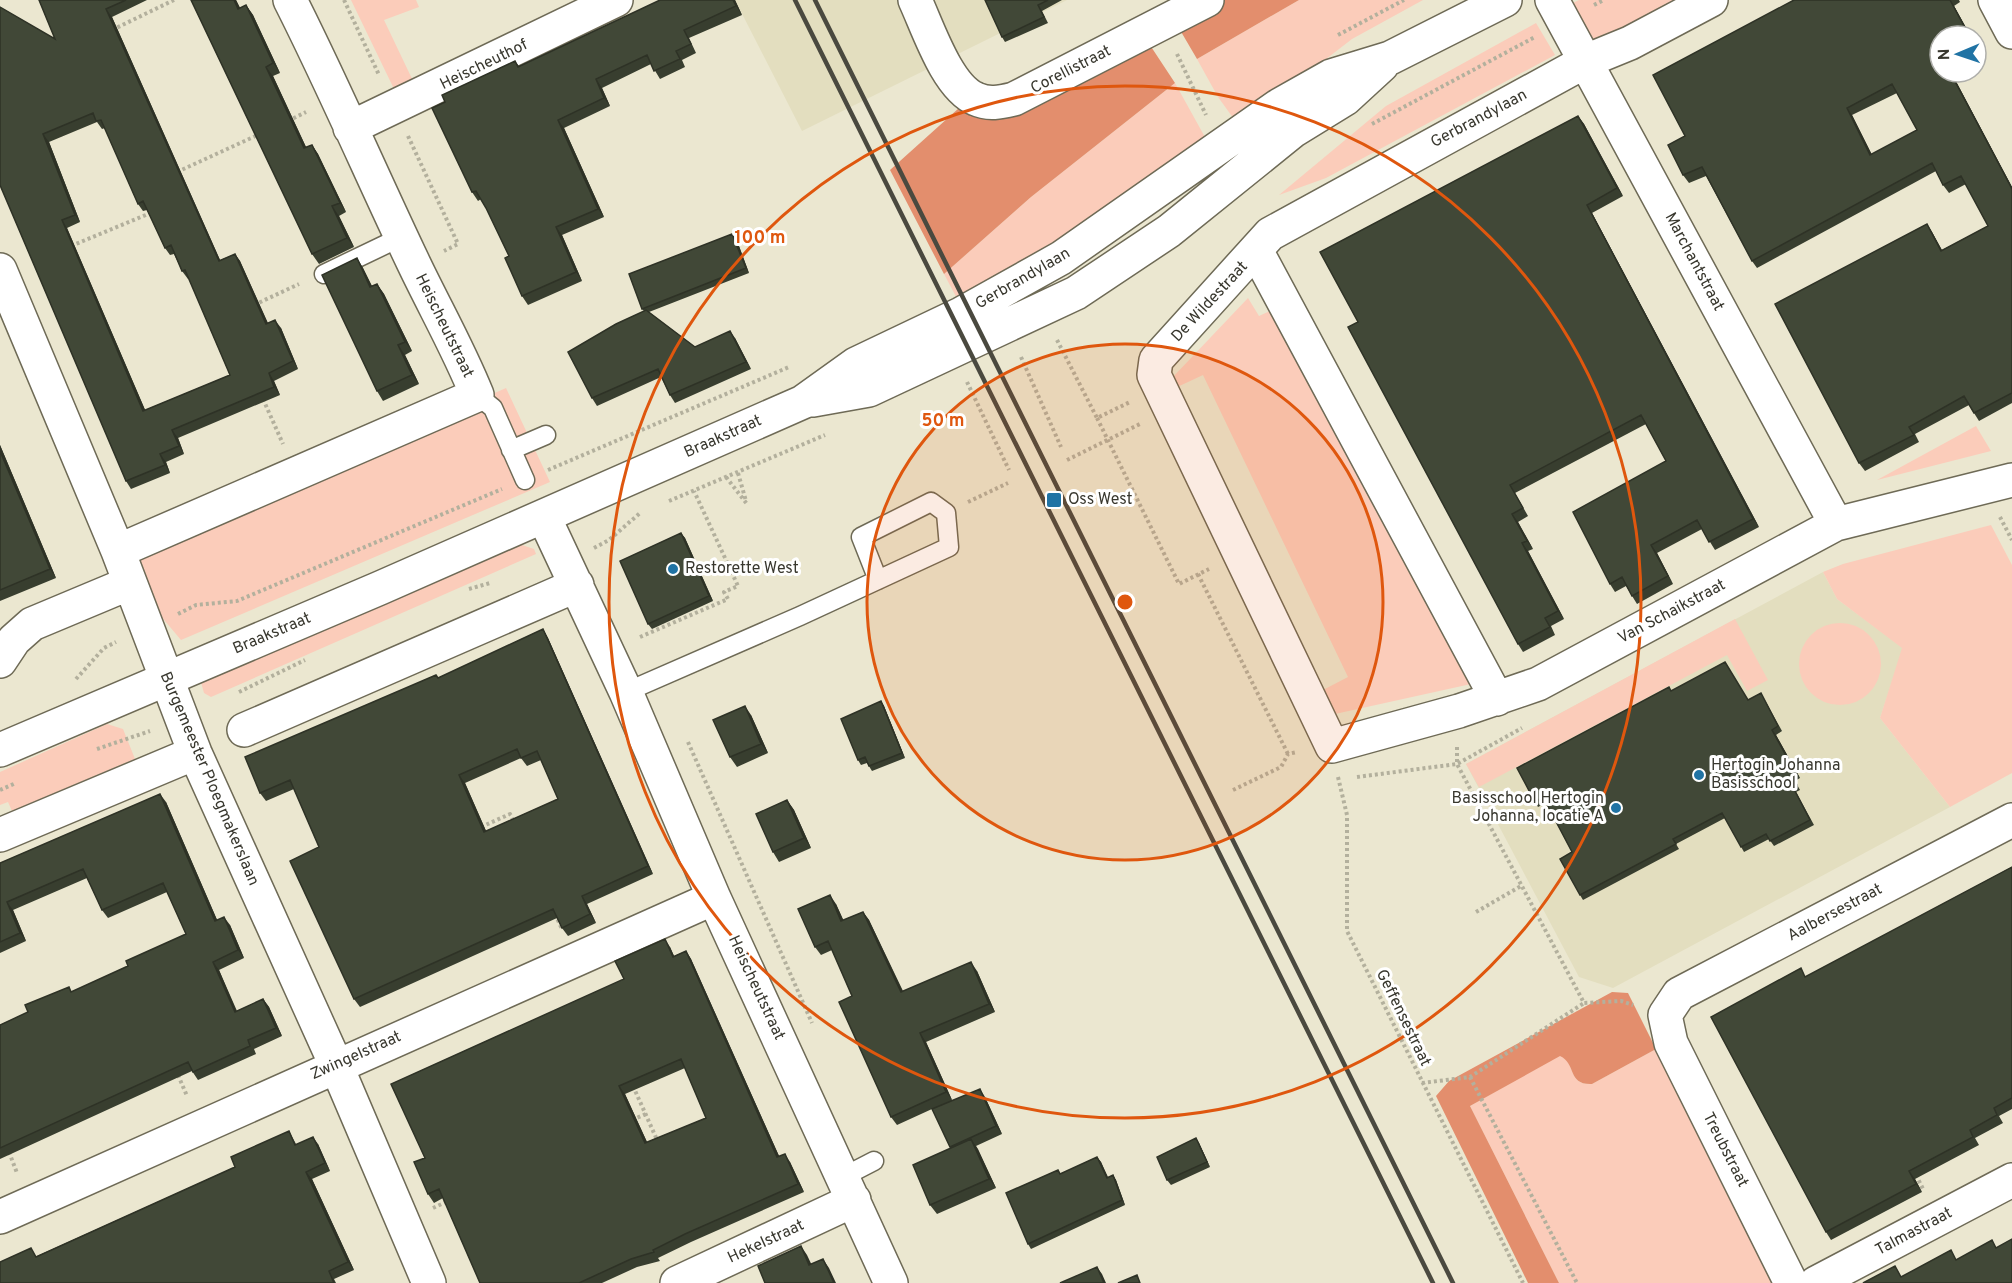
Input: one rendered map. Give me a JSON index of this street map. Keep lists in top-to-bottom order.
{
  "streets": {
    "street": [
      "Heischeuthof",
      "Corellistraat",
      "Gerbrandylaan",
      "Marchantstraat",
      "De Wildestraat",
      "Heischeutstraat",
      "Braakstraat",
      "Van Schaikstraat",
      "Burgemeester Ploegmakerslaan",
      "Aalbersestraat",
      "Zwingelstraat",
      "Treubstraat",
      "Talmastraat",
      "Hekelstraat"
    ],
    "path": ["Geffensestraat"]
  },
  "crossings": [
    ["Heischeuthof", "Heischeutstraat"],
    ["Gerbrandylaan", "Marchantstraat"],
    ["Gerbrandylaan", "De Wildestraat"],
    ["Gerbrandylaan", "Braakstraat"],
    ["Marchantstraat", "Van Schaikstraat"],
    ["De Wildestraat", "Van Schaikstraat"],
    ["De Wildestraat", "Geffensestraat"],
    ["Heischeutstraat", "Burgemeester Ploegmakerslaan"],
    ["Heischeutstraat", "Zwingelstraat"],
    ["Heischeutstraat", "Hekelstraat"],
    ["Braakstraat", "Burgemeester Ploegmakerslaan"],
    ["Van Schaikstraat", "Geffensestraat"],
    ["Burgemeester Ploegmakerslaan", "Zwingelstraat"],
    ["Aalbersestraat", "Treubstraat"]
  ],
  "places": {
    "transit": ["Oss West"],
    "other": ["Restorette West", "Hertogin Johanna Basisschool", "Basisschool Hertogin Johanna, locatie A"]
  },
  "north": "left",
  "rings": ["100 m", "50 m"]
}
